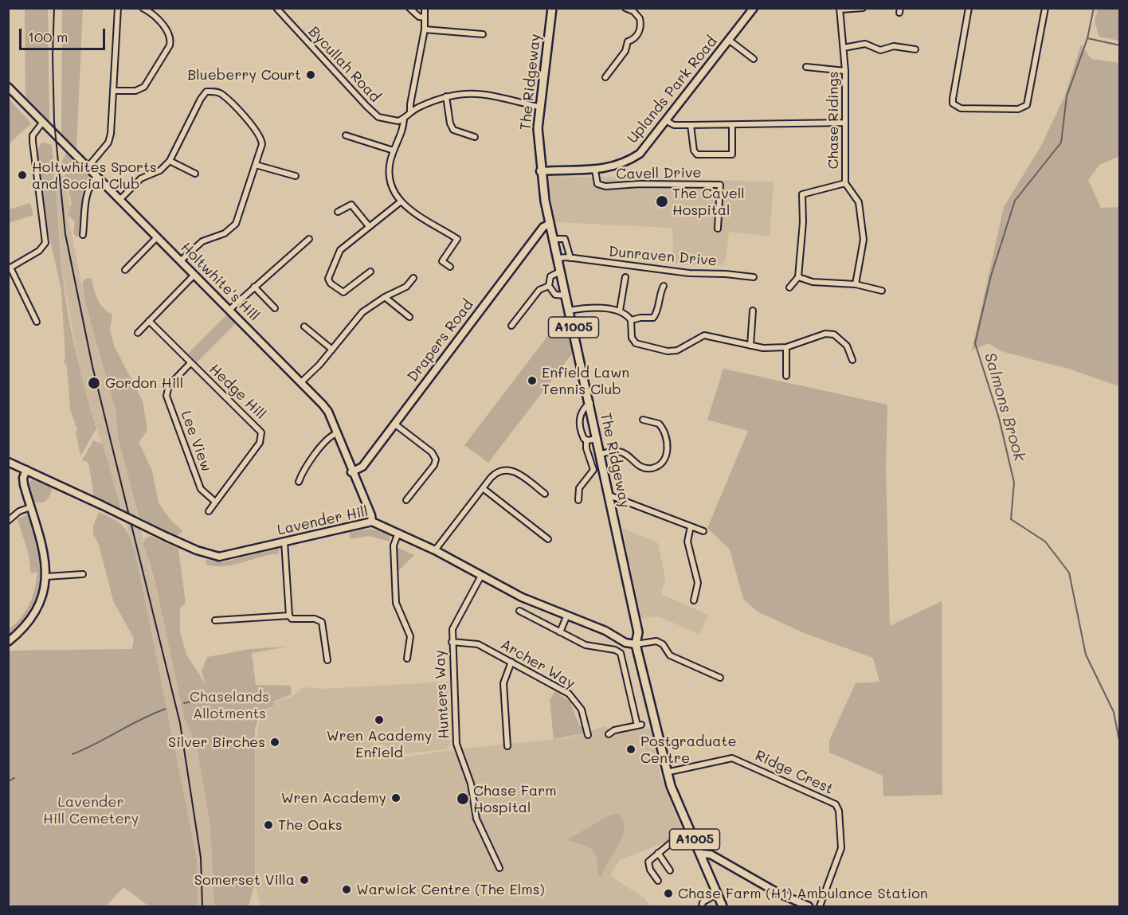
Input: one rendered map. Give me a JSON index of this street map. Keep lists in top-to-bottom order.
{
  "streets": {
    "main road": ["The Ridgeway", "A1005"],
    "street": [
      "Bycullah Road",
      "Uplands Park Road",
      "Chase Ridings",
      "Cavell Drive",
      "Dunraven Drive",
      "Holtwhite's Hill",
      "Drapers Road",
      "Hedge Hill",
      "Lee View",
      "Lavender Hill",
      "Archer Way",
      "Hunters Way",
      "Ridge Crest"
    ]
  },
  "crossings": [
    ["The Ridgeway", "Uplands Park Road"],
    ["The Ridgeway", "Dunraven Drive"],
    ["The Ridgeway", "Drapers Road"],
    ["The Ridgeway", "Lavender Hill"],
    ["The Ridgeway", "Ridge Crest"],
    ["Uplands Park Road", "Cavell Drive"],
    ["Holtwhite's Hill", "Drapers Road"],
    ["Holtwhite's Hill", "Lavender Hill"],
    ["Hedge Hill", "Lee View"],
    ["Lavender Hill", "Hunters Way"],
    ["Archer Way", "Hunters Way"]
  ],
  "water": ["Salmons Brook"],
  "parks": ["Chaselands Allotments", "Lavender Hill Cemetery"],
  "places": [
    "Blueberry Court",
    "Holtwhites Sports and Social Club",
    "The Cavell Hospital",
    "Enfield Lawn Tennis Club",
    "Gordon Hill",
    "Wren Academy Enfield",
    "Silver Birches",
    "Postgraduate Centre",
    "Wren Academy",
    "Chase Farm Hospital",
    "The Oaks",
    "Somerset Villa",
    "Warwick Centre (The Elms)",
    "Chase Farm (H1) Ambulance Station"
  ],
  "scale_bar": "100 m"
}
